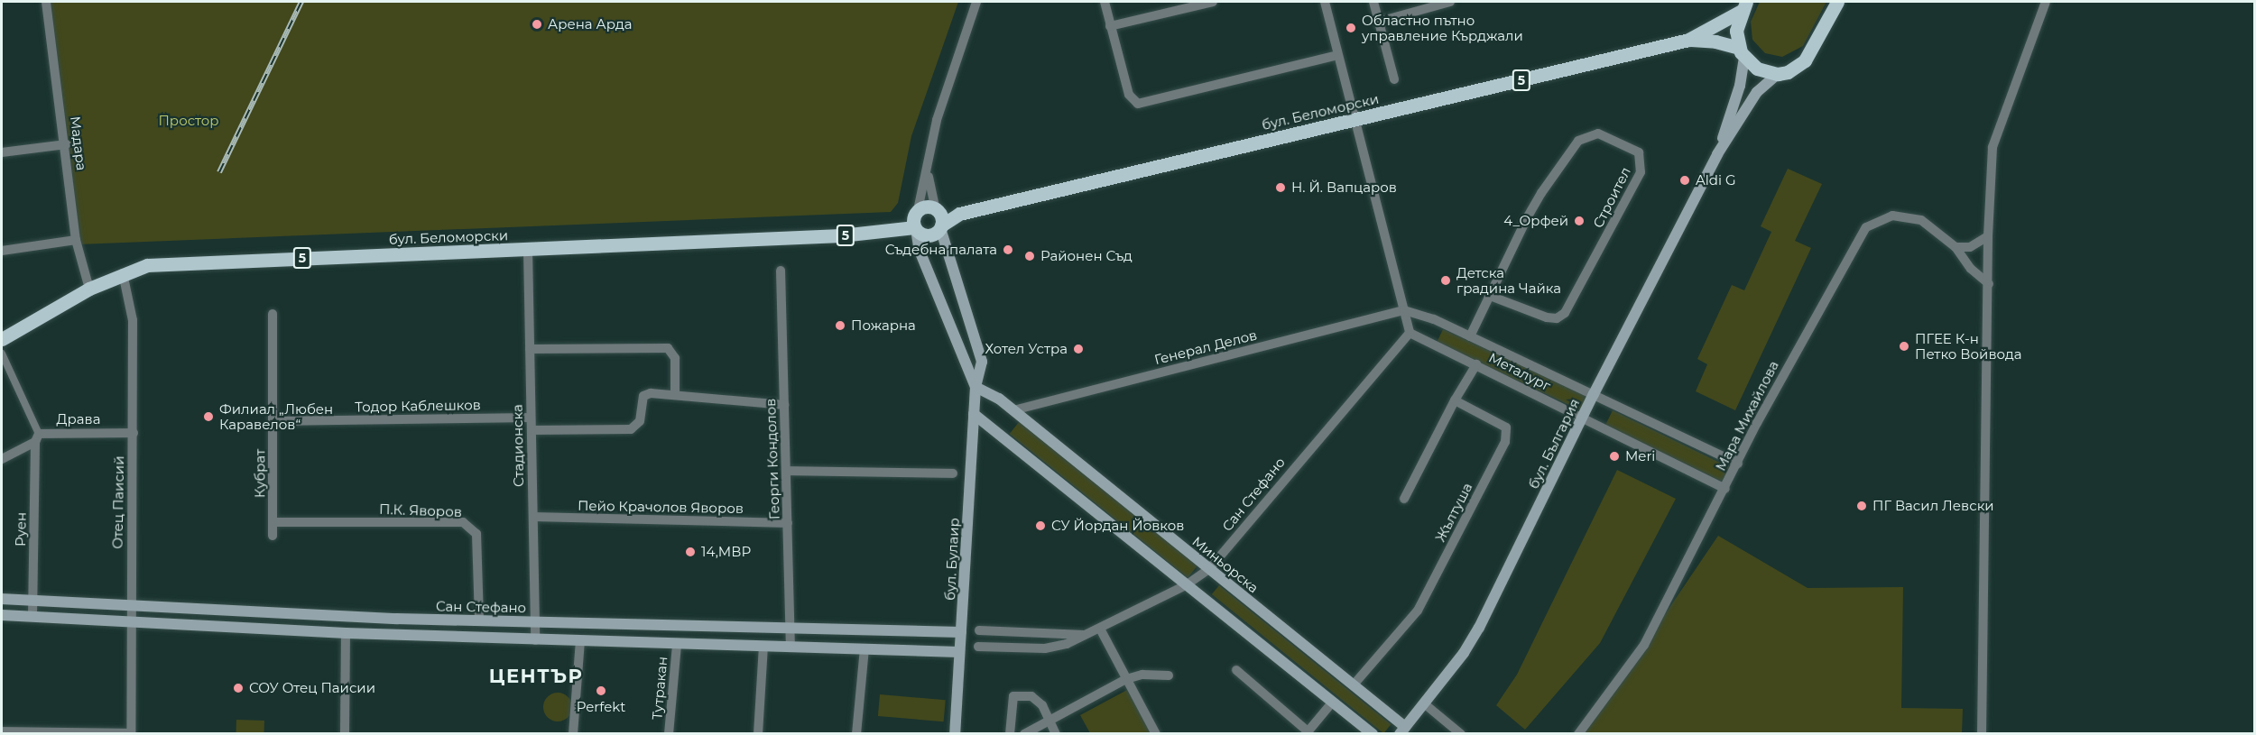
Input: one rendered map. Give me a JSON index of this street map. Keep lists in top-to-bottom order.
{
  "streets": {
    "main road": [
      "5",
      "бул. Беломорски",
      "бул. България",
      "Сан Стефано",
      "бул. Булаир",
      "Миньорска"
    ],
    "street": [
      "Мадара",
      "Строител",
      "Генерал Делов",
      "Металург",
      "Тодор Каблешков",
      "Мара Михайлова",
      "Драва",
      "Стадионска",
      "Георги Кондолов",
      "Кубрат",
      "Отец Паисий",
      "Пейо Крачолов Яворов",
      "П.К. Яворов",
      "Жълтуша",
      "Руен",
      "Тутракан"
    ]
  },
  "crossings": [
    ["5", "бул. Беломорски"],
    ["5", "бул. България"],
    ["5", "бул. Булаир"],
    ["бул. Беломорски", "Мадара"],
    ["бул. Беломорски", "бул. България"],
    ["бул. Беломорски", "Стадионска"],
    ["бул. Беломорски", "Отец Паисий"],
    ["бул. Беломорски", "бул. Булаир"],
    ["Строител", "Металург"],
    ["Генерал Делов", "Металург"],
    ["Генерал Делов", "Миньорска"],
    ["Металург", "Мара Михайлова"],
    ["Металург", "бул. България"],
    ["Металург", "Сан Стефано"],
    ["Тодор Каблешков", "Стадионска"],
    ["Тодор Каблешков", "Кубрат"],
    ["Драва", "Отец Паисий"],
    ["Драва", "Руен"],
    ["бул. България", "Миньорска"],
    ["Стадионска", "Сан Стефано"],
    ["Стадионска", "Пейо Крачолов Яворов"],
    ["Георги Кондолов", "Сан Стефано"],
    ["Георги Кондолов", "Пейо Крачолов Яворов"],
    ["Кубрат", "П.К. Яворов"],
    ["Сан Стефано", "Отец Паисий"],
    ["Сан Стефано", "П.К. Яворов"],
    ["Сан Стефано", "Руен"],
    ["Сан Стефано", "бул. Булаир"],
    ["Сан Стефано", "Миньорска"],
    ["Жълтуша", "Миньорска"],
    ["бул. Булаир", "Миньорска"]
  ],
  "districts": ["ЦЕНТЪР"],
  "parks": ["Простор"],
  "places": [
    "Арена Арда",
    "Областно пътно управление Кърджали",
    "Aldi G",
    "Н. Й. Вапцаров",
    "4_Орфей",
    "Съдебна палата",
    "Районен Съд",
    "Детска градина Чайка",
    "Пожарна",
    "ПГЕЕ К-н Петко Войвода",
    "Хотел Устра",
    "Филиал „Любен Каравелов“",
    "Meri",
    "ПГ Васил Левски",
    "СУ Йордан Йовков",
    "14,МВР",
    "СОУ Отец Паисии",
    "Perfekt"
  ]
}
